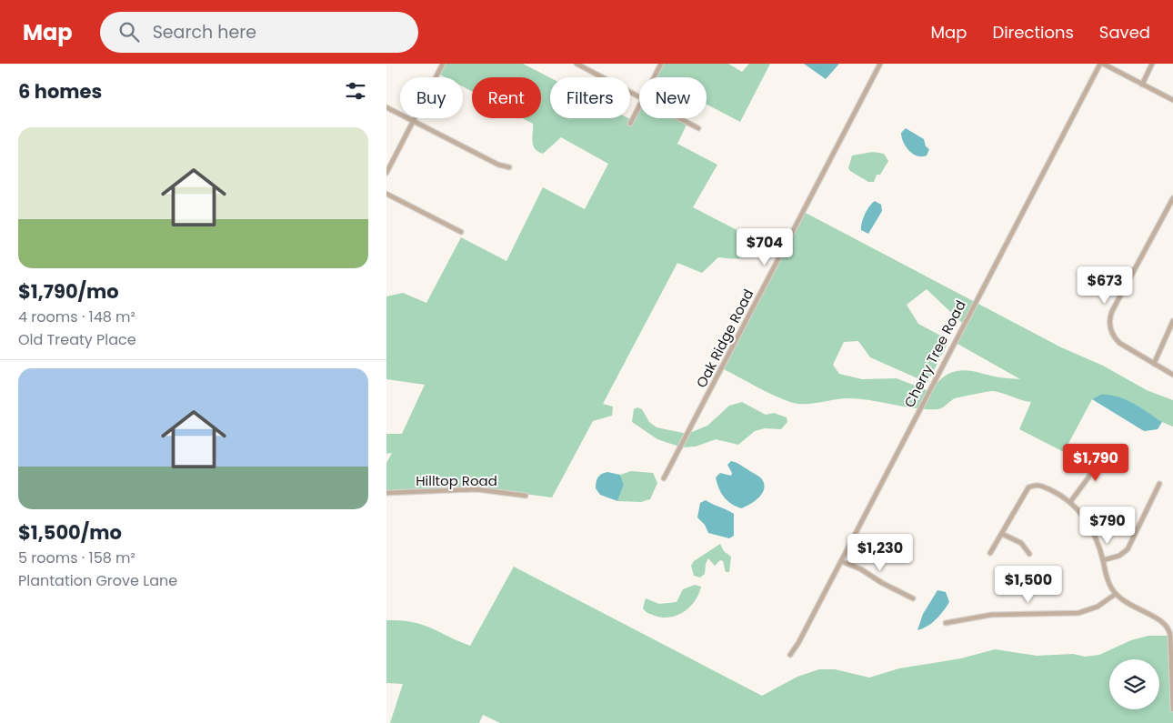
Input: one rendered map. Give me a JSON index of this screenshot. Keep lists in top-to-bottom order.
{
  "streets": {
    "street": ["Oak Ridge Road", "Cherry Tree Road", "Hilltop Road"]
  },
  "page": {
    "header": "Map",
    "search": "Search here",
    "nav": ["Map", "Directions", "Saved"],
    "heading": "6 homes",
    "chip": [
      "Buy",
      "Rent",
      "Filters",
      "New"
    ],
    "list": [
      {
        "name": "$1,790/mo",
        "note": "4 rooms · 148 m² · Old Treaty Place"
      },
      {
        "name": "$1,500/mo",
        "note": "5 rooms · 158 m² · Plantation Grove Lane"
      }
    ],
    "price": [
      "$704",
      "$673",
      "$1,790",
      "$790",
      "$1,230",
      "$1,500"
    ]
  }
}
